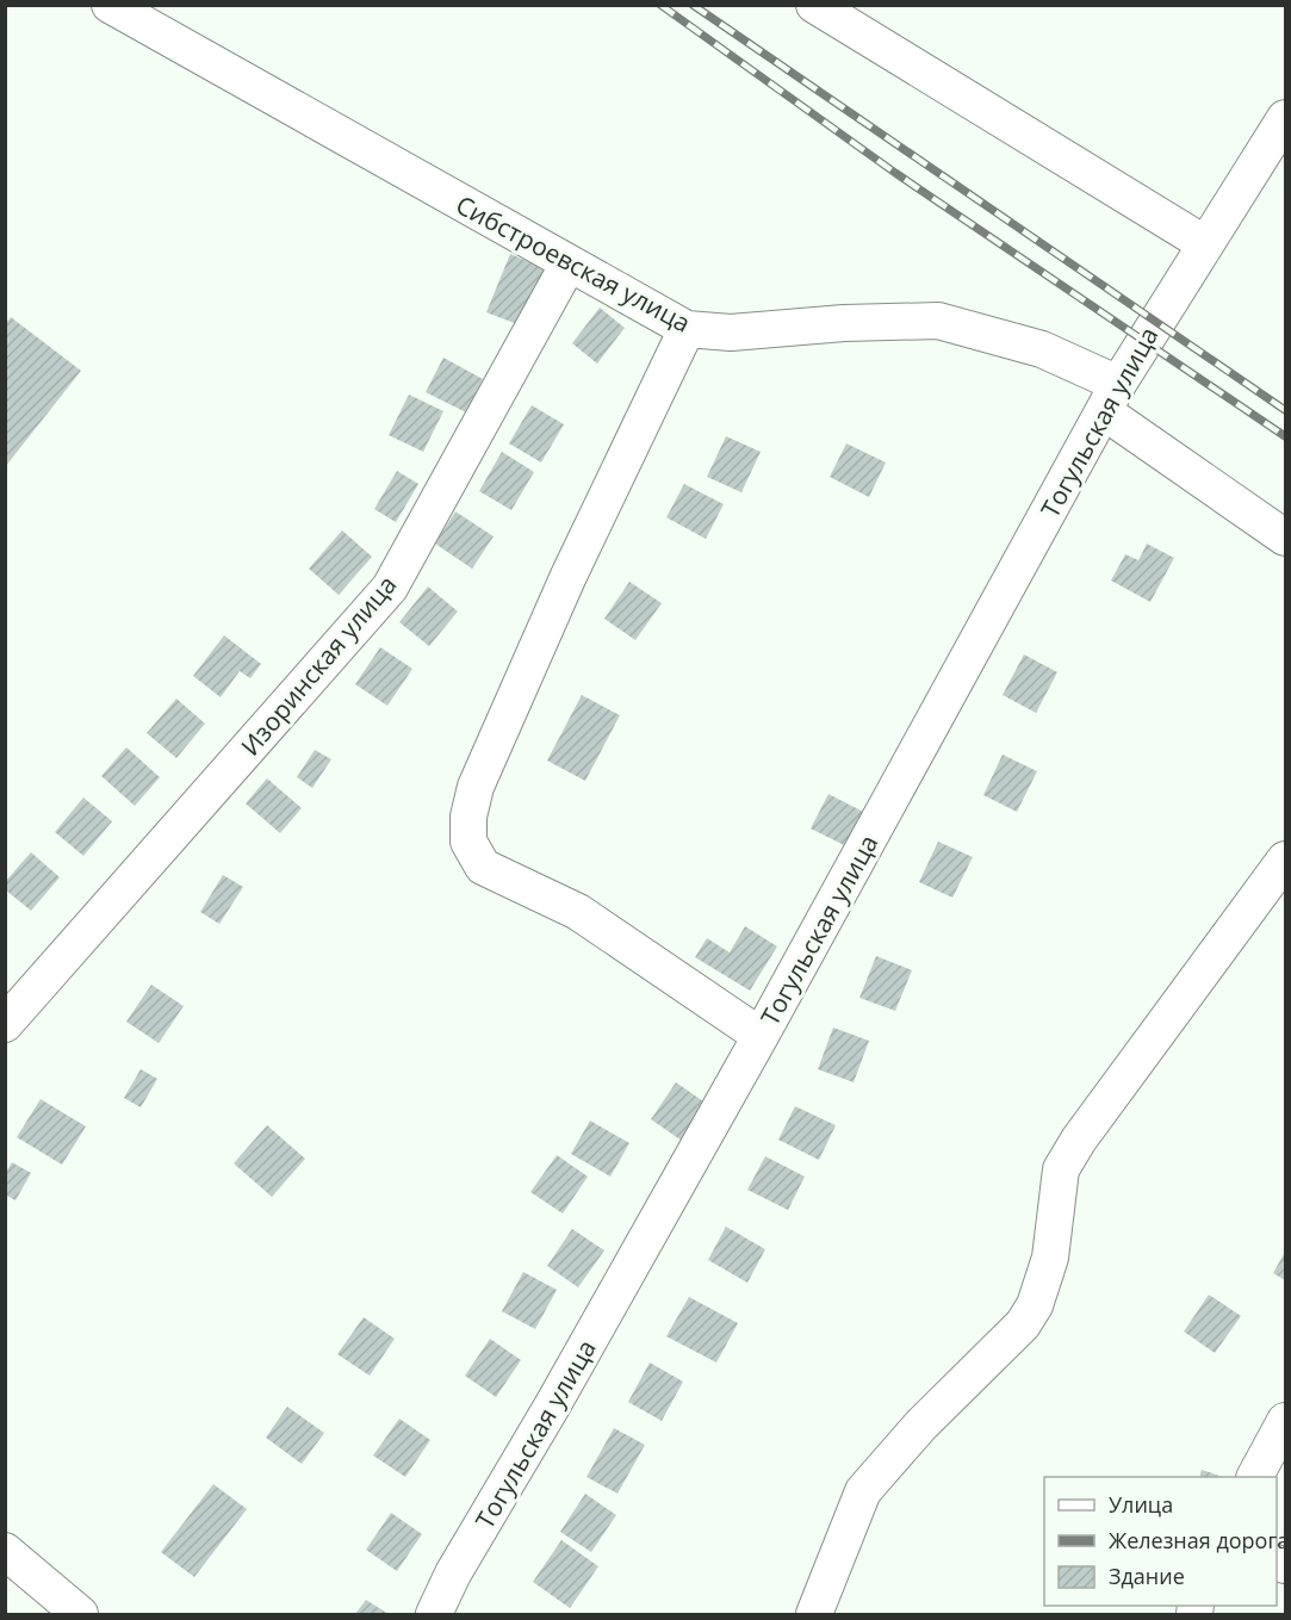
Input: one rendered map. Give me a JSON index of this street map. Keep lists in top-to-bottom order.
{
  "streets": {
    "street": ["Сибстроевская улица", "Тогульская улица", "Изоринская улица"]
  },
  "crossings": [
    ["Сибстроевская улица", "Тогульская улица"],
    ["Сибстроевская улица", "Изоринская улица"]
  ],
  "legend": ["Улица", "Железная дорога", "Здание"]
}
